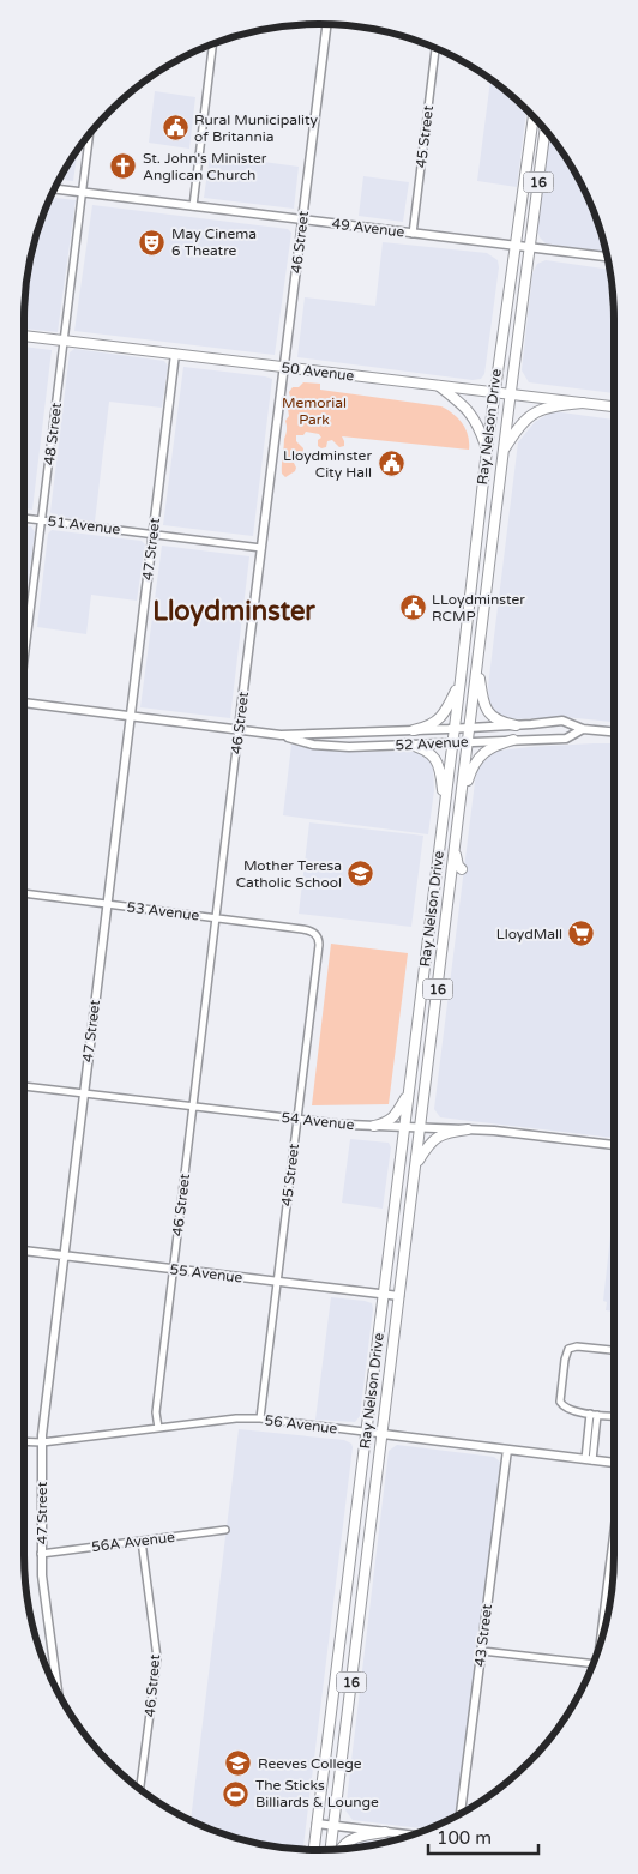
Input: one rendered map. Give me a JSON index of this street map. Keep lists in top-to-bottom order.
{
  "streets": {
    "main road": ["16", "50 Avenue", "Ray Nelson Drive"],
    "street": [
      "45 Street",
      "49 Avenue",
      "46 Street",
      "48 Street",
      "51 Avenue",
      "47 Street",
      "52 Avenue",
      "53 Avenue",
      "54 Avenue",
      "55 Avenue",
      "56 Avenue",
      "56A Avenue",
      "43 Street"
    ]
  },
  "crossings": [
    ["45 Street", "49 Avenue"],
    ["45 Street", "53 Avenue"],
    ["45 Street", "54 Avenue"],
    ["45 Street", "55 Avenue"],
    ["45 Street", "56 Avenue"],
    ["49 Avenue", "46 Street"],
    ["49 Avenue", "Ray Nelson Drive"],
    ["49 Avenue", "48 Street"],
    ["46 Street", "50 Avenue"],
    ["46 Street", "51 Avenue"],
    ["46 Street", "52 Avenue"],
    ["46 Street", "53 Avenue"],
    ["46 Street", "54 Avenue"],
    ["46 Street", "55 Avenue"],
    ["46 Street", "56 Avenue"],
    ["46 Street", "56A Avenue"],
    ["50 Avenue", "Ray Nelson Drive"],
    ["50 Avenue", "48 Street"],
    ["50 Avenue", "47 Street"],
    ["Ray Nelson Drive", "52 Avenue"],
    ["Ray Nelson Drive", "54 Avenue"],
    ["Ray Nelson Drive", "55 Avenue"],
    ["Ray Nelson Drive", "56 Avenue"],
    ["48 Street", "51 Avenue"],
    ["51 Avenue", "47 Street"],
    ["47 Street", "52 Avenue"],
    ["47 Street", "53 Avenue"],
    ["47 Street", "54 Avenue"],
    ["47 Street", "55 Avenue"],
    ["47 Street", "56 Avenue"],
    ["47 Street", "56A Avenue"],
    ["56 Avenue", "43 Street"]
  ],
  "districts": ["Lloydminster"],
  "parks": ["Memorial Park"],
  "places": {
    "public building": ["Rural Municipality of Britannia", "Lloydminster City Hall", "LLoydminster RCMP"],
    "church": ["St. John's Minister Anglican Church"],
    "theatre": ["May Cinema 6 Theatre"],
    "school or university": ["Mother Teresa Catholic School", "Reeves College"],
    "supermarket": ["LloydMall"],
    "sports": ["The Sticks Billiards & Lounge"]
  },
  "scale_bar": "100 m"
}
